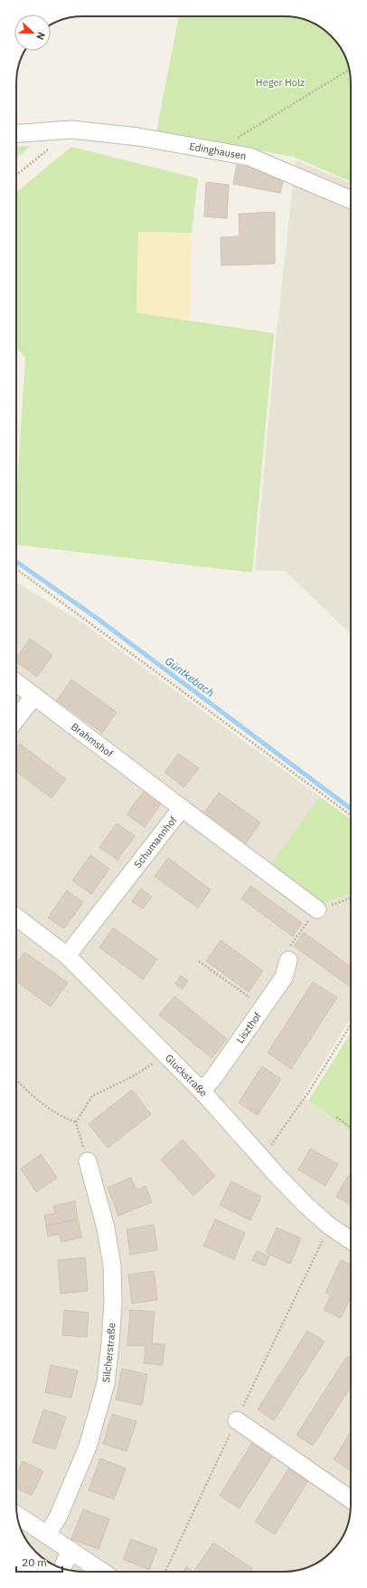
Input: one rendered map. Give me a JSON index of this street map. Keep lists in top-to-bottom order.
{
  "streets": {
    "street": [
      "Edinghausen",
      "Brahmshof",
      "Schumannhof",
      "Liszthof",
      "Gluckstraße",
      "Silcherstraße"
    ]
  },
  "crossings": [
    ["Brahmshof", "Schumannhof"],
    ["Schumannhof", "Gluckstraße"],
    ["Liszthof", "Gluckstraße"]
  ],
  "water": ["Güntkebach"],
  "parks": ["Heger Holz"],
  "scale_bar": "20 m",
  "north": "right"
}
